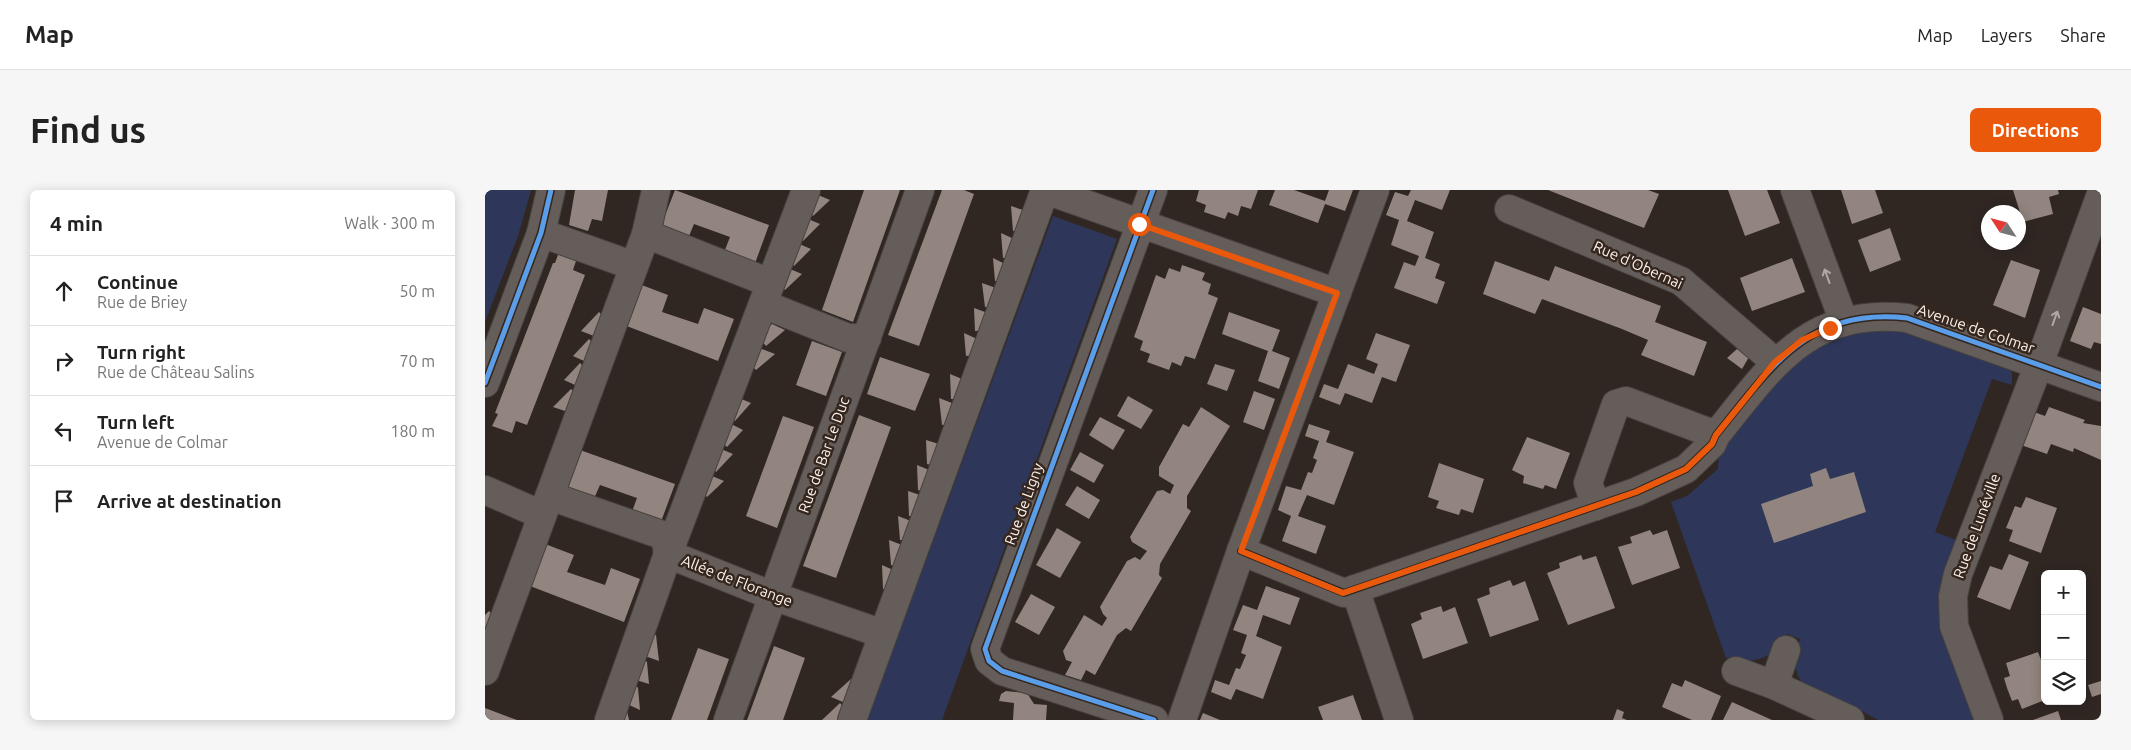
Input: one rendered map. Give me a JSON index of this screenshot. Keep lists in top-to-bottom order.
{
  "streets": {
    "street": [
      "Rue d'Obernai",
      "Avenue de Colmar",
      "Rue de Bar Le Duc",
      "Rue de Ligny",
      "Rue de Lunéville",
      "Allée de Florange"
    ]
  },
  "crossings": [
    ["Rue d'Obernai", "Avenue de Colmar"],
    ["Avenue de Colmar", "Rue de Lunéville"],
    ["Rue de Bar Le Duc", "Allée de Florange"]
  ],
  "north": "top left",
  "page": {
    "header": "Map",
    "nav": ["Map", "Layers", "Share"],
    "buttons": "Directions",
    "title": "Find us",
    "heading": ["4 min", "Walk · 300 m"],
    "list": [
      ["Continue", "Rue de Briey", "50 m"],
      ["Turn right", "Rue de Château Salins", "70 m"],
      ["Turn left", "Avenue de Colmar", "180 m"],
      "Arrive at destination"
    ],
    "map_buttons": ["+", "−"]
  }
}
